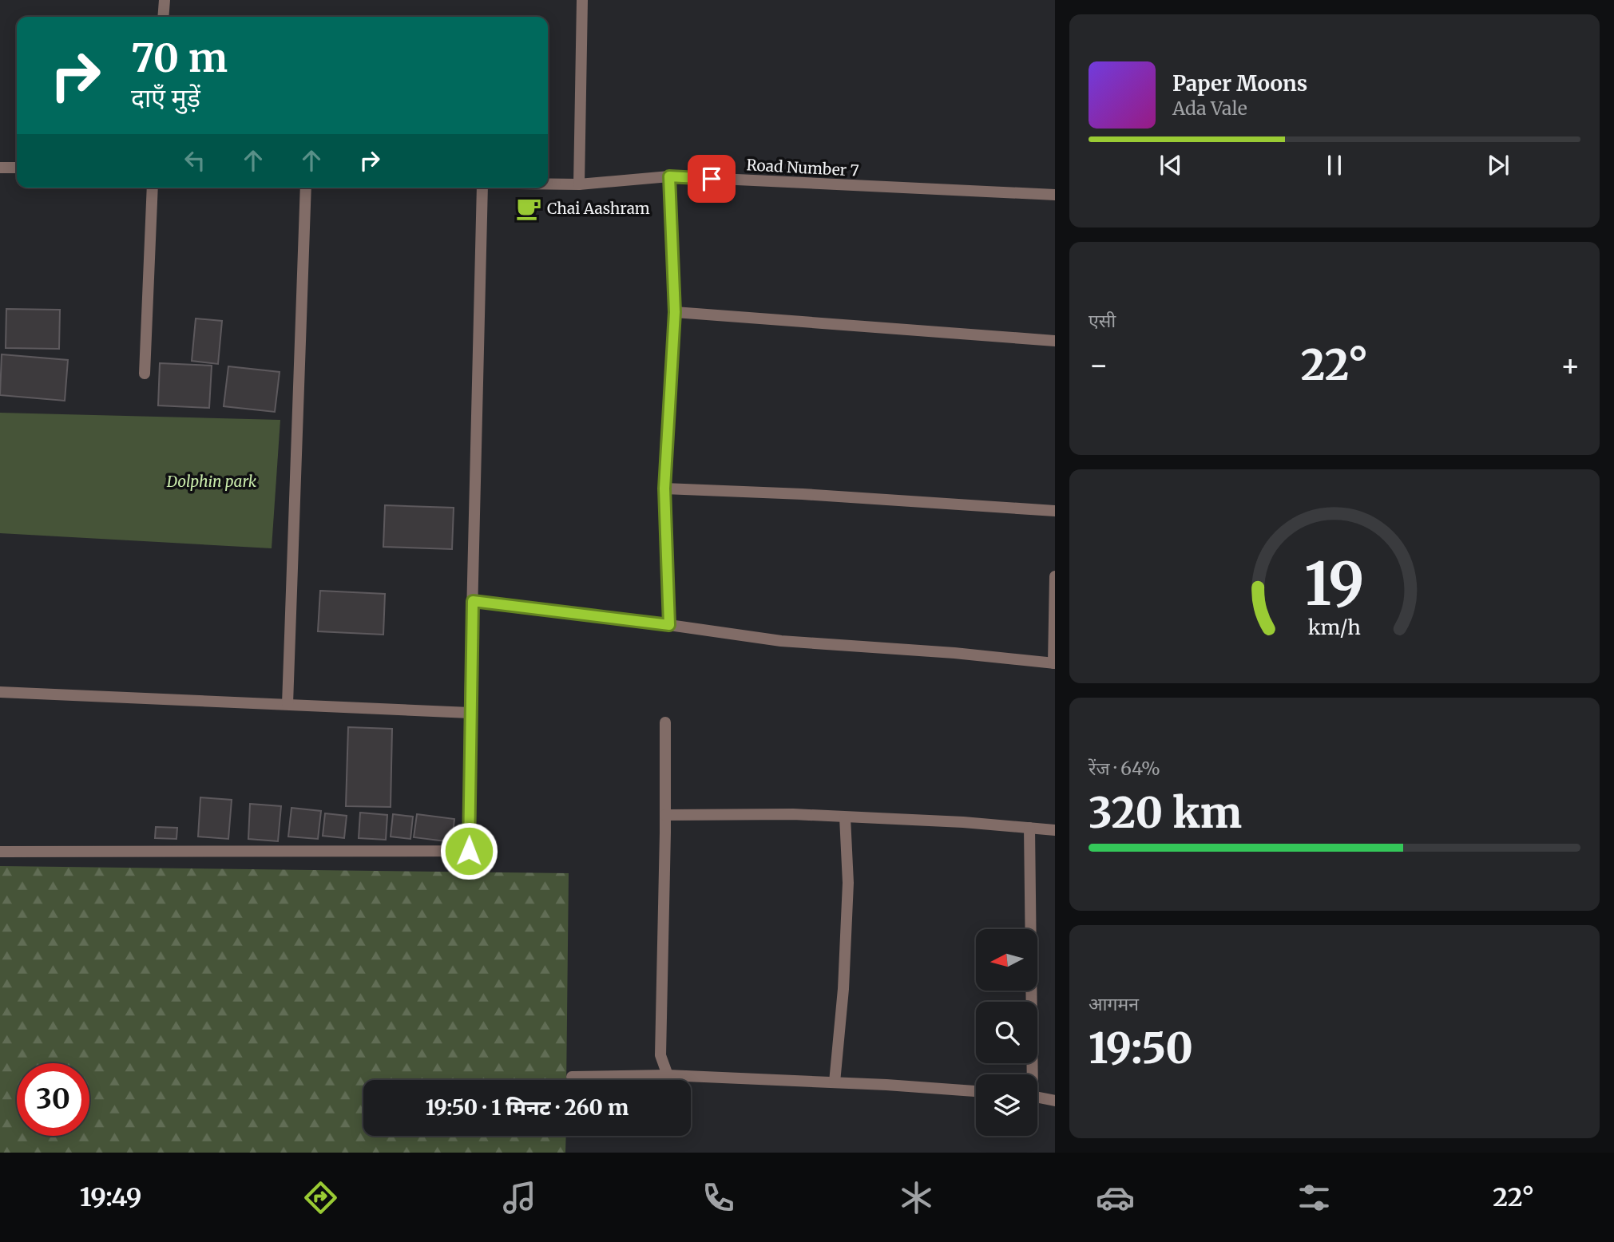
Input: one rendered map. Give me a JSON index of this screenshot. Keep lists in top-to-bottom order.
{
  "streets": {
    "street": ["Road Number 7"]
  },
  "parks": ["Dolphin park"],
  "places": {
    "cafe": ["Chai Aashram"]
  },
  "north": "left",
  "page": {
    "turn": ["70 m", "दाएँ मुड़ें"],
    "song": ["Paper Moons", "Ada Vale"],
    "tile": [
      "एसी",
      ["रेंज · 64%", "320 km"],
      ["आगमन", "19:50"]
    ],
    "heat": ["−", "22°", "+"],
    "limit": "30",
    "trip": "19:50 · 1 मिनट · 260 m",
    "tabs": ["19:49", "22°"],
    "gauge": ["19", "km/h"]
  }
}
